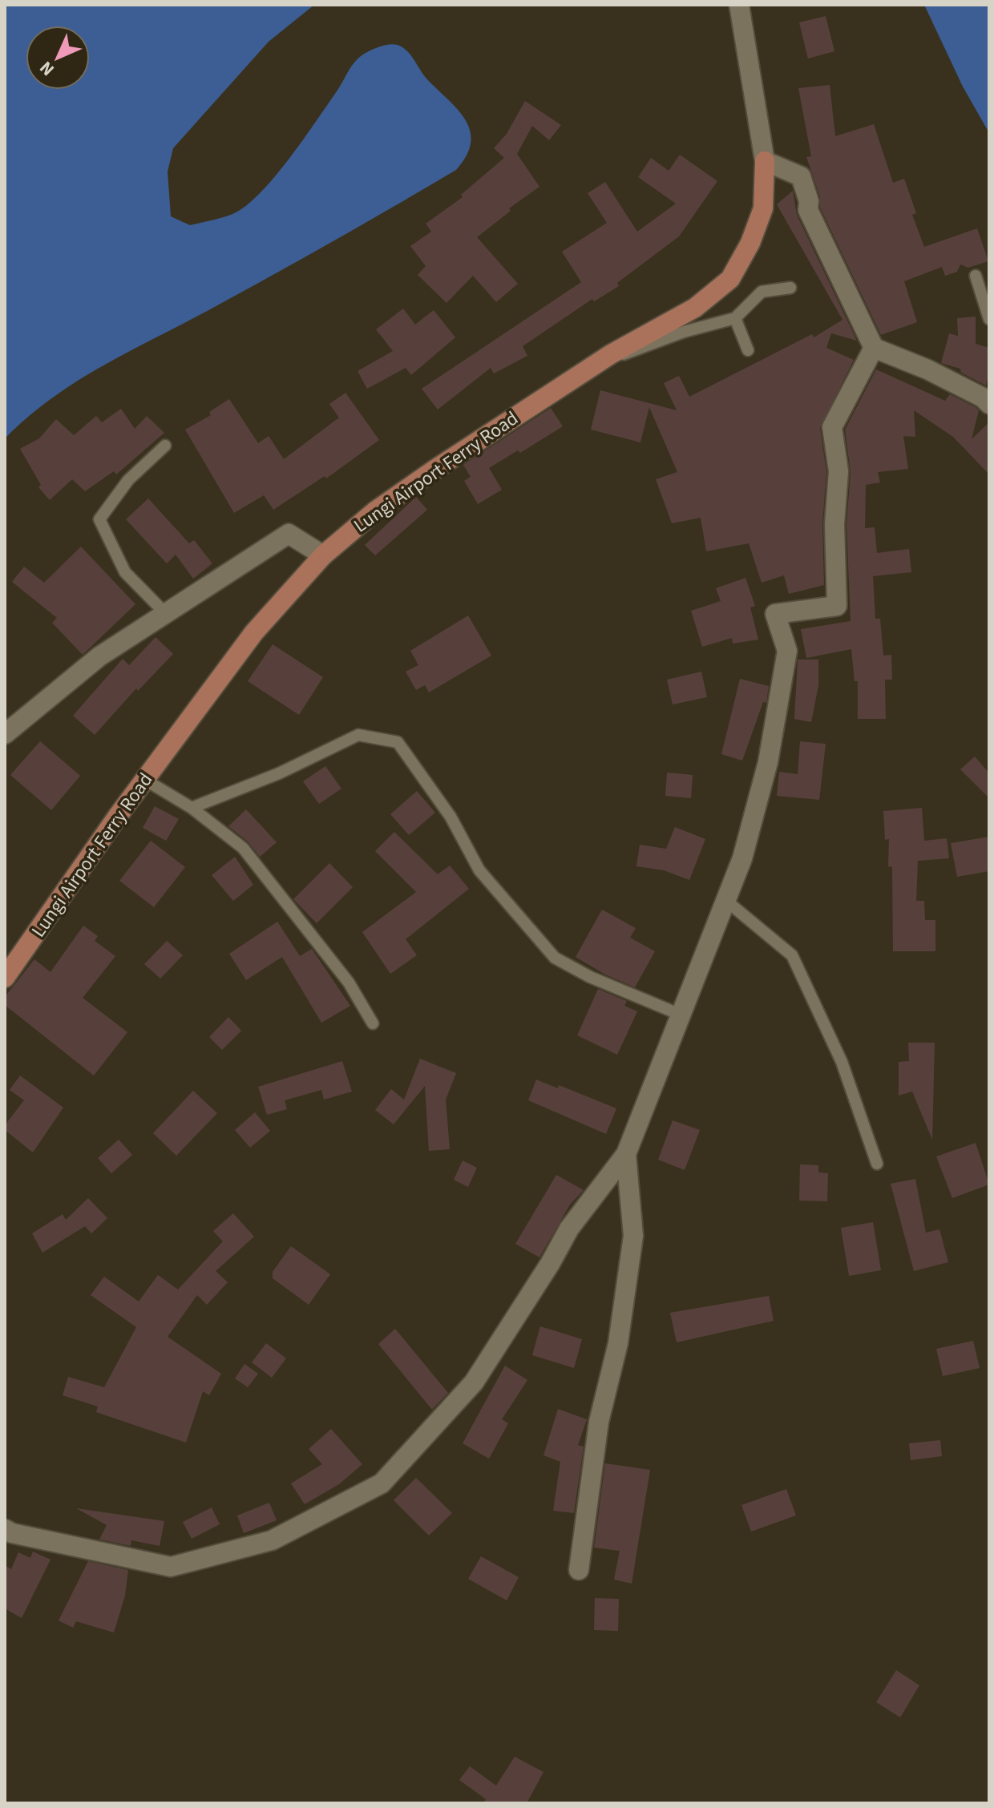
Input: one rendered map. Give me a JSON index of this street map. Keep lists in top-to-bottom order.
{
  "streets": {
    "main road": ["Lungi Airport Ferry Road"]
  },
  "north": "bottom left"
}
